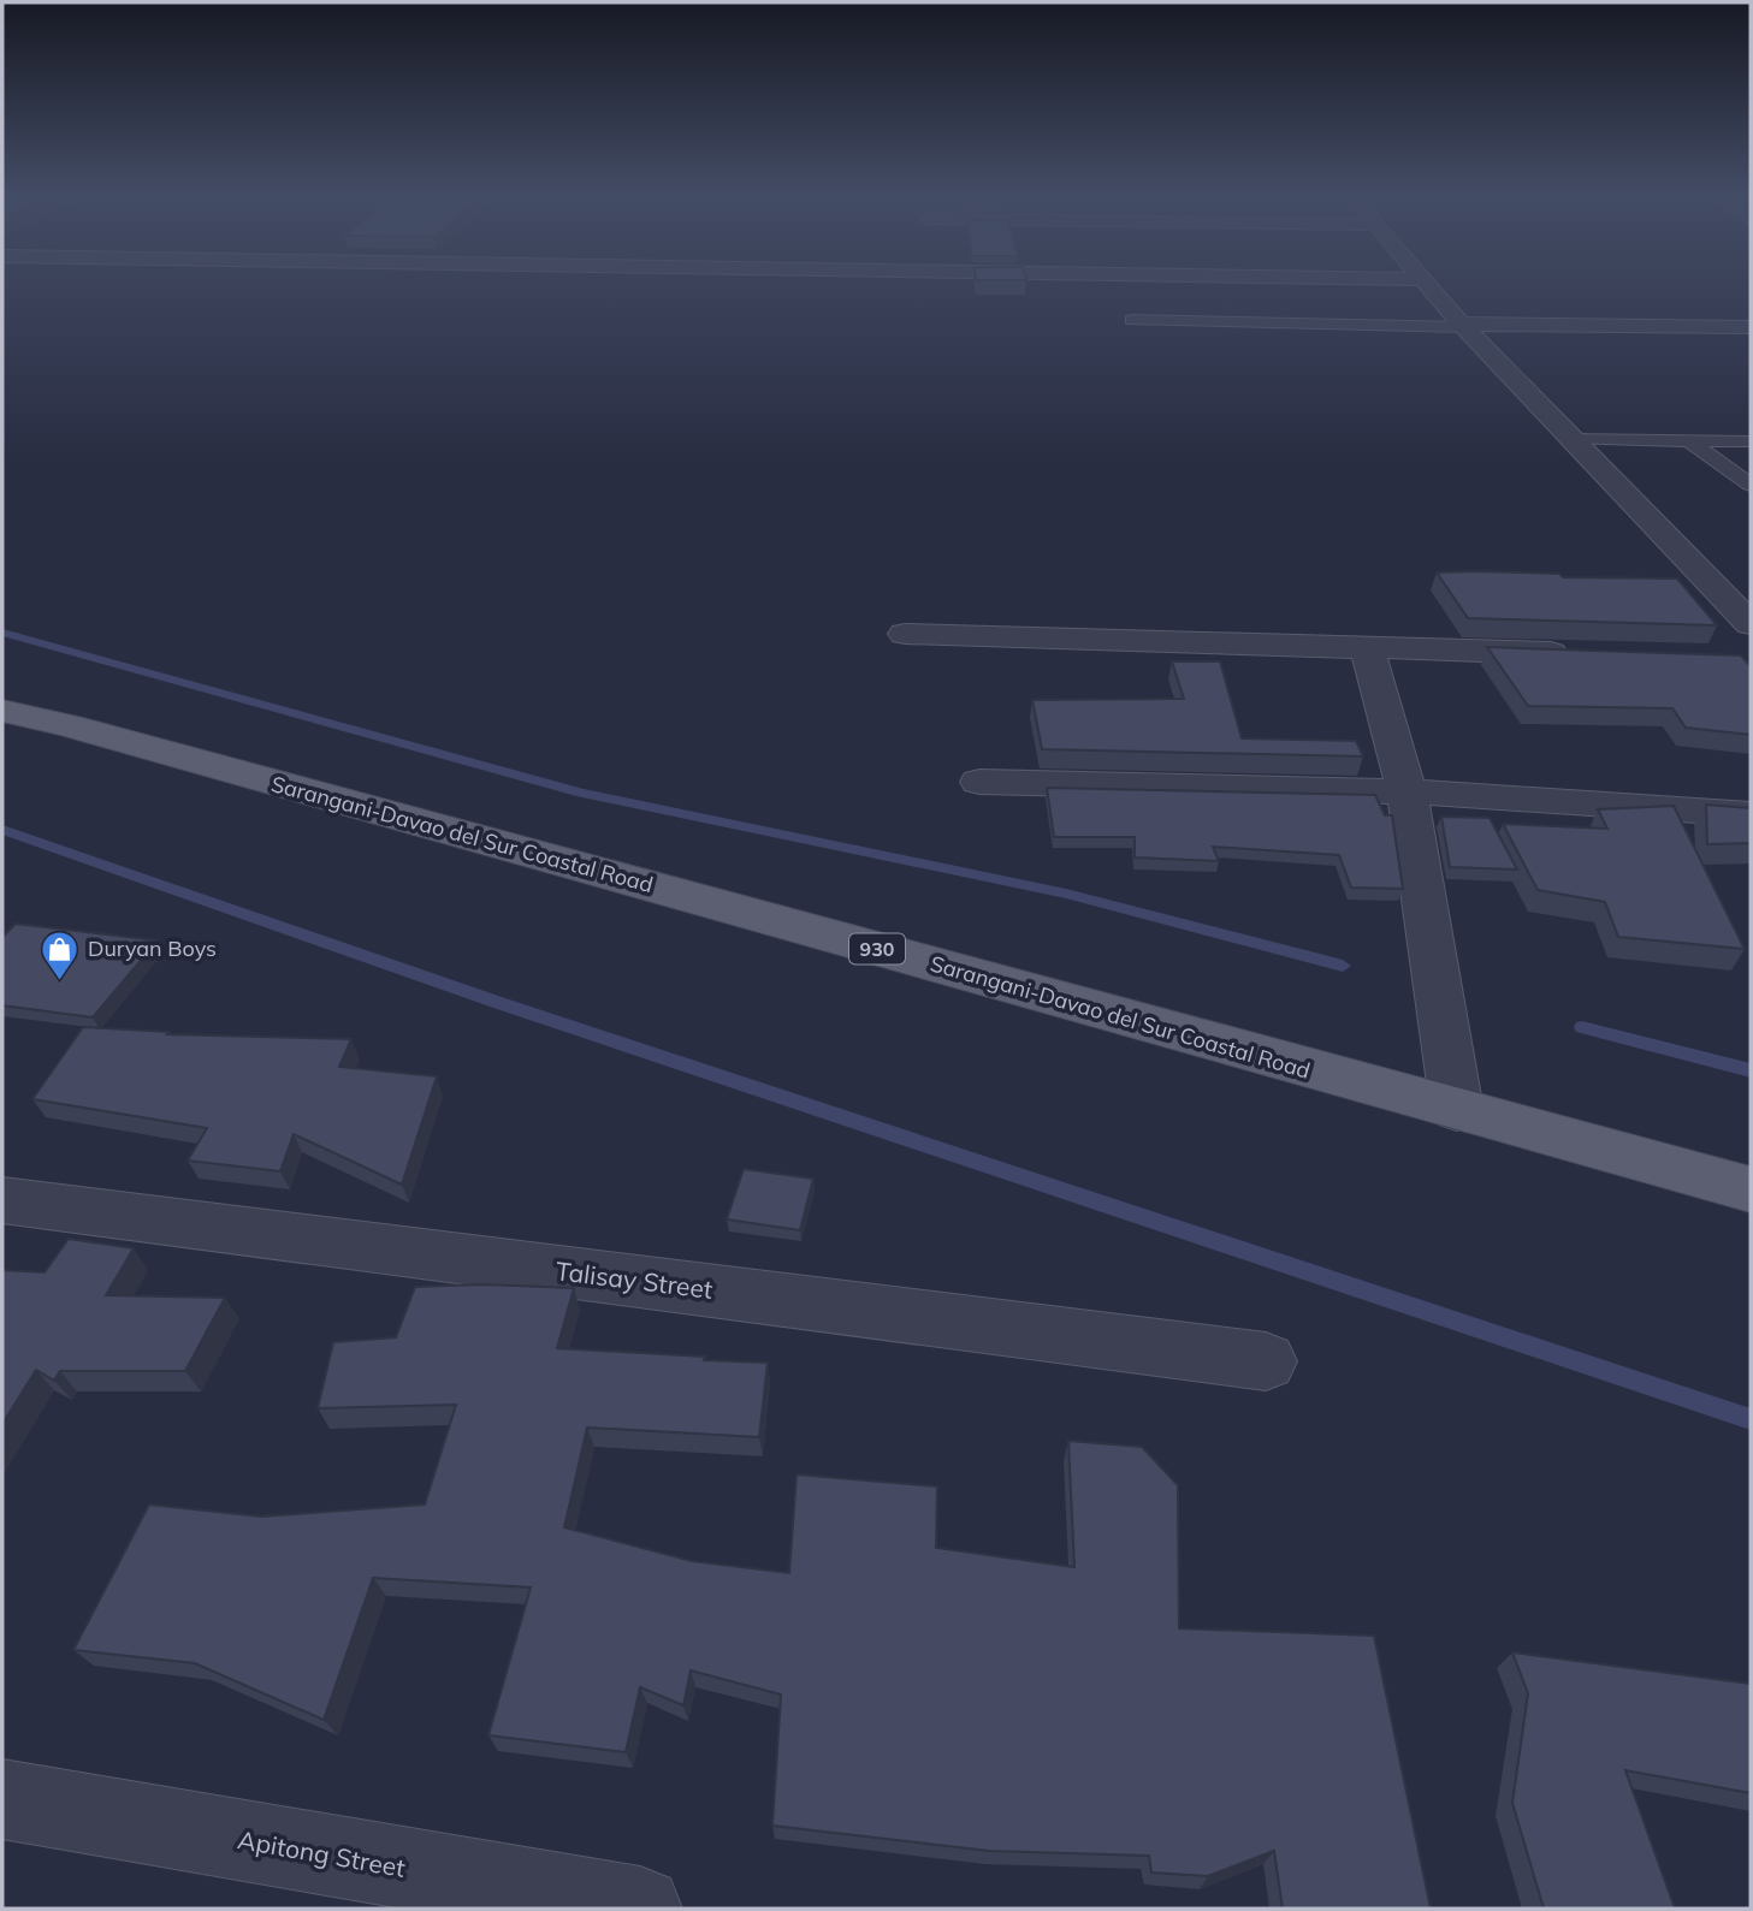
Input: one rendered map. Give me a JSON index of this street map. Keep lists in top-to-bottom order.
{
  "streets": {
    "main road": ["Sarangani-Davao del Sur Coastal Road", "930"],
    "street": ["Talisay Street", "Apitong Street"]
  },
  "places": {
    "shop": ["Duryan Boys"]
  }
}
